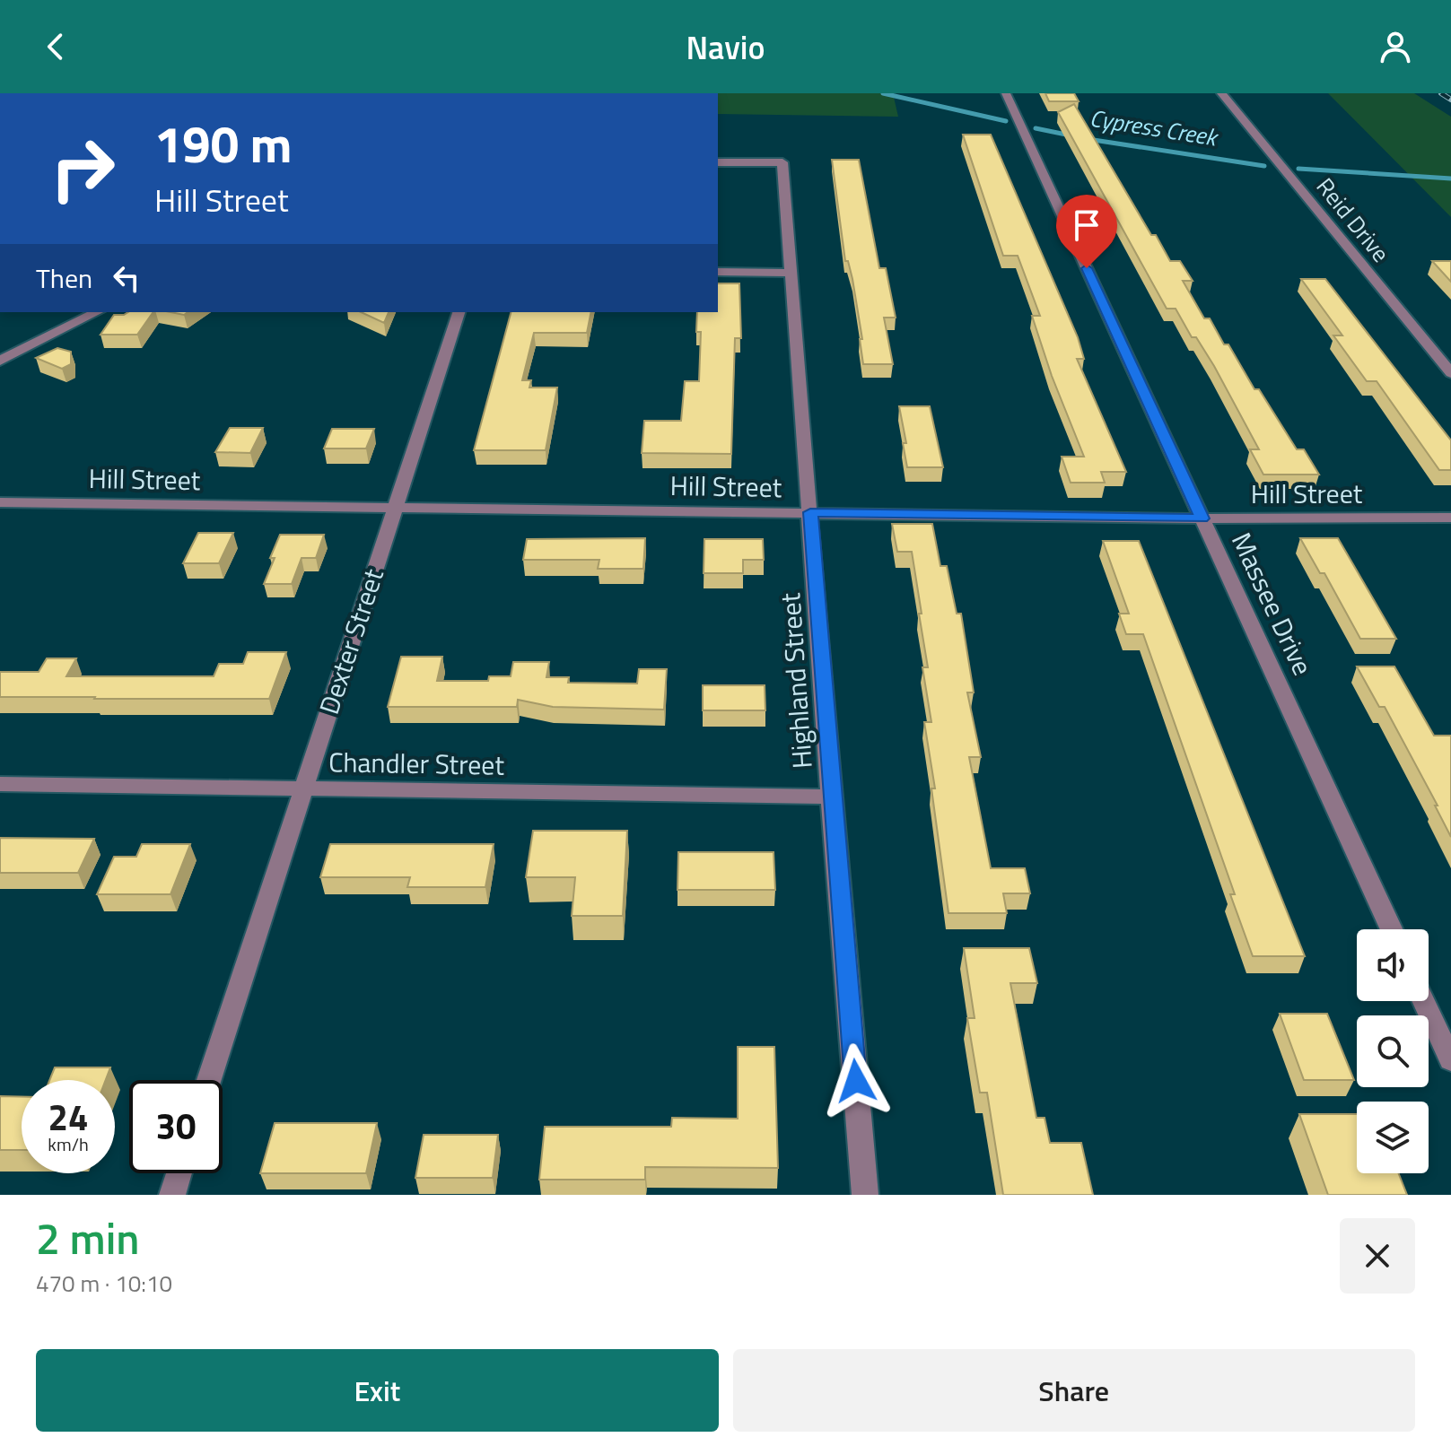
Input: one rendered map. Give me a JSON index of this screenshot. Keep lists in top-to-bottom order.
{
  "streets": {
    "street": [
      "Reid Drive",
      "Hill Street",
      "Massee Drive",
      "Dexter Street",
      "Highland Street",
      "Chandler Street"
    ]
  },
  "crossings": [
    ["Hill Street", "Massee Drive"],
    ["Hill Street", "Dexter Street"],
    ["Hill Street", "Highland Street"],
    ["Dexter Street", "Chandler Street"],
    ["Highland Street", "Chandler Street"]
  ],
  "water": ["Cypress Creek"],
  "page": {
    "header": "Navio",
    "turn": ["190 m", "Hill Street"],
    "then": "Then",
    "speed": "24 km/h",
    "limit": "30",
    "heading": ["2 min", "470 m · 10:10"],
    "buttons": ["Exit", "Share"]
  }
}
